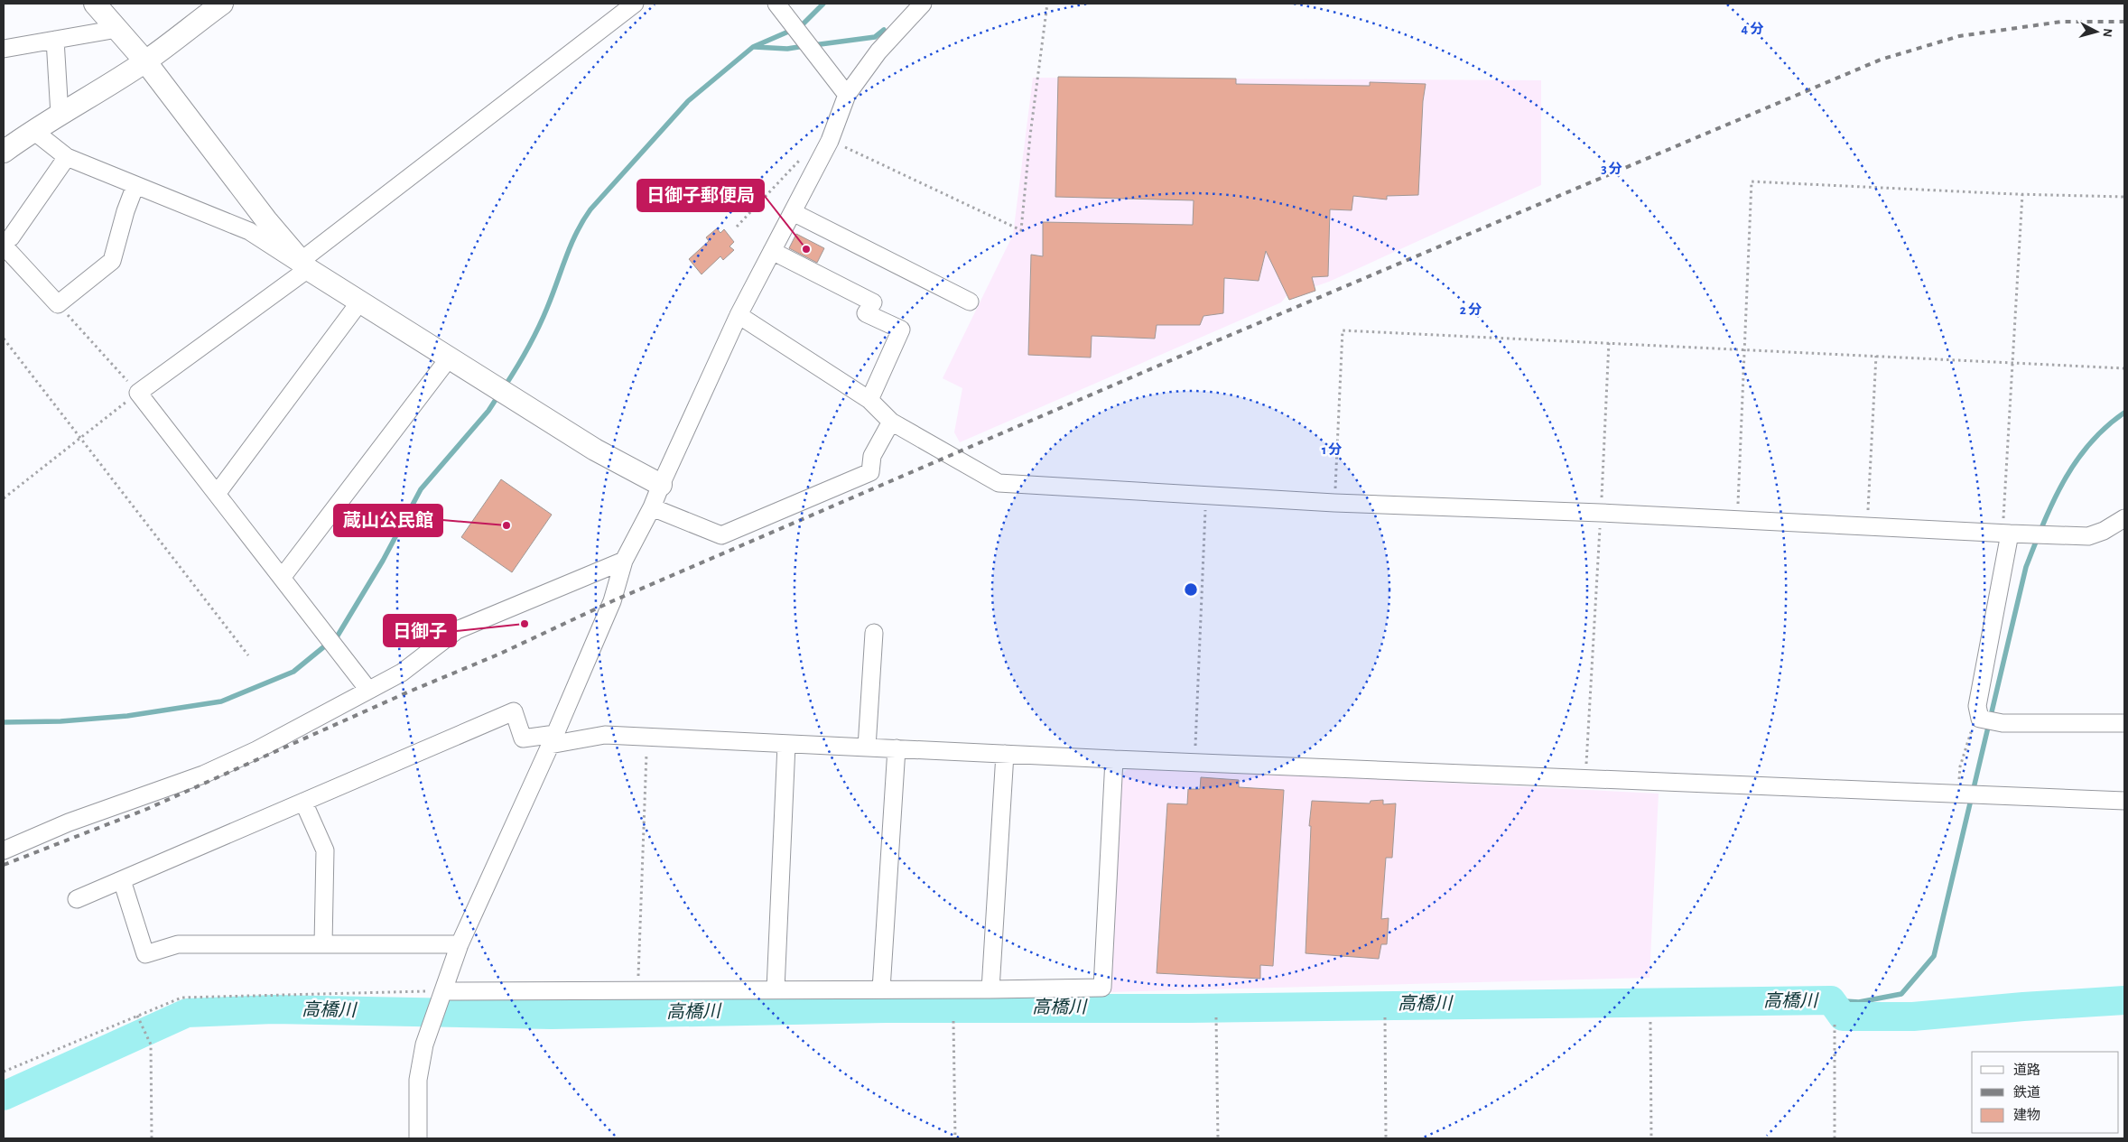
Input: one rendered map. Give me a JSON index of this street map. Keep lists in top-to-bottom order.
{
  "water": ["高橋川"],
  "places": ["日御子郵便局", "蔵山公民館", "日御子"],
  "legend": ["道路", "鉄道", "建物"],
  "north": "right",
  "rings": [
    "4 分",
    "3 分",
    "2 分",
    "1 分"
  ]
}
